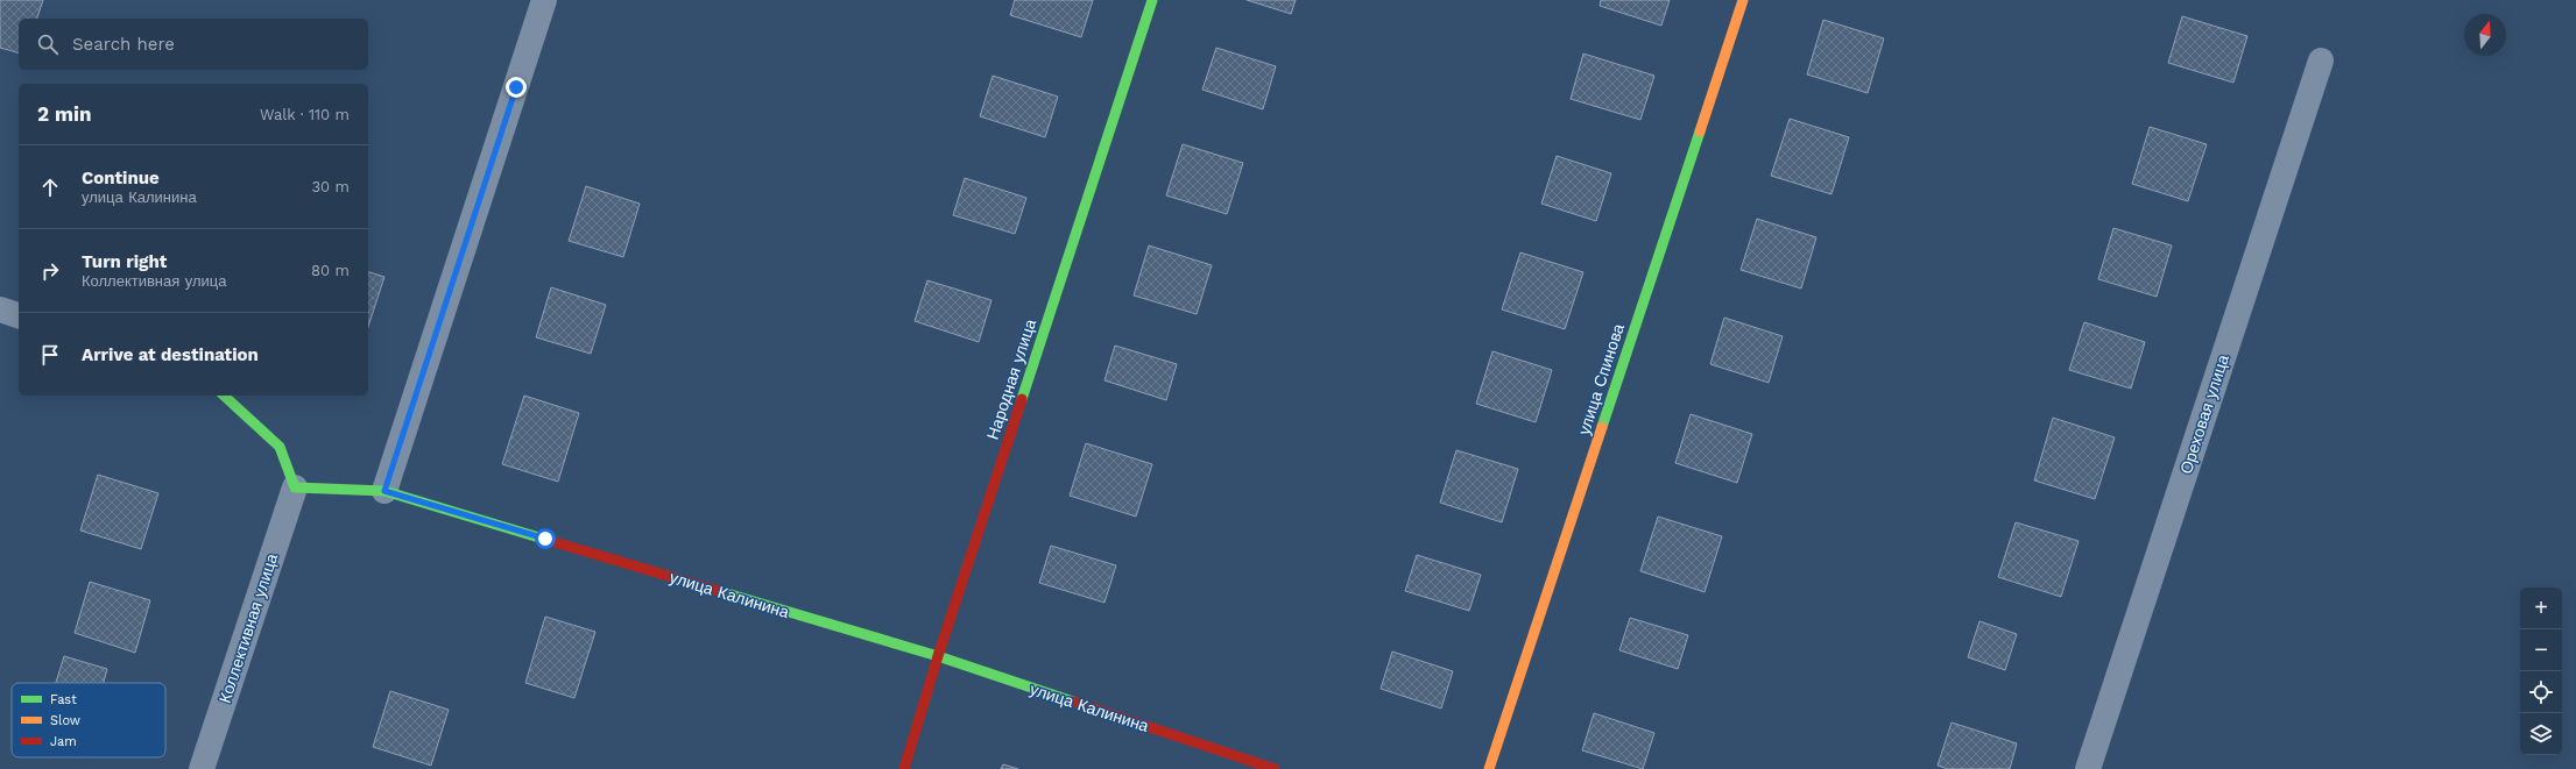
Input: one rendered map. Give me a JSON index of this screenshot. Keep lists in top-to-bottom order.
{
  "streets": {
    "street": [
      "Народная улица",
      "улица Спинова",
      "Ореховая улица",
      "улица Калинина",
      "Коллективная улица"
    ]
  },
  "crossings": [
    ["Народная улица", "улица Калинина"],
    ["улица Калинина", "Коллективная улица"]
  ],
  "legend": ["Fast", "Slow", "Jam"],
  "north": "top",
  "page": {
    "search": "Search here",
    "heading": ["2 min", "Walk · 110 m"],
    "list": [
      ["Continue", "улица Калинина", "30 m"],
      ["Turn right", "Коллективная улица", "80 m"],
      "Arrive at destination"
    ],
    "map_buttons": ["+", "−"]
  }
}
